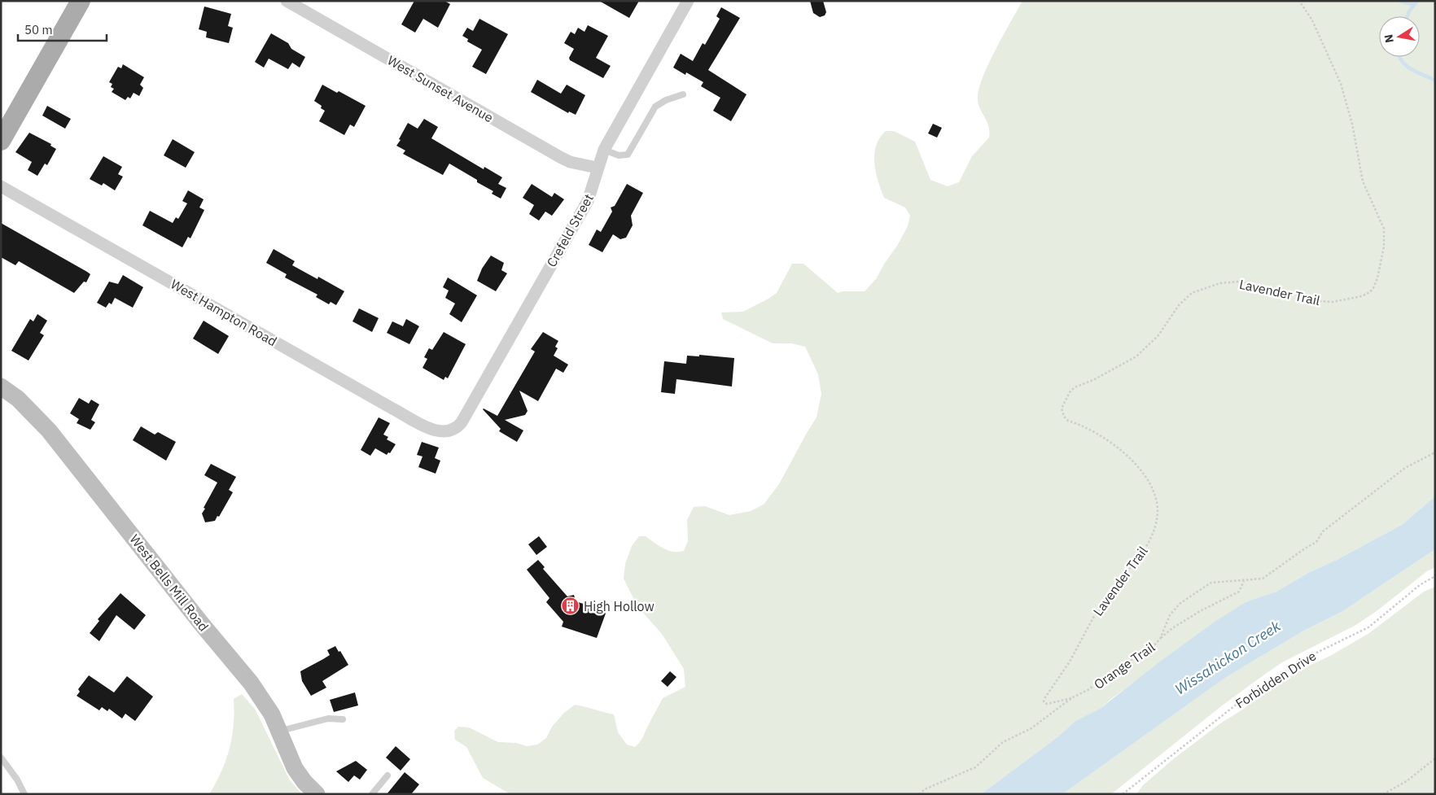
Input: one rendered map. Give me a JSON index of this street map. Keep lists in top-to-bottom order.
{
  "streets": {
    "street": [
      "West Sunset Avenue",
      "Crefeld Street",
      "West Hampton Road",
      "West Bells Mill Road"
    ],
    "path": ["Lavender Trail", "Orange Trail", "Forbidden Drive"]
  },
  "crossings": [
    ["West Sunset Avenue", "Crefeld Street"],
    ["Crefeld Street", "West Hampton Road"],
    ["Lavender Trail", "Orange Trail"]
  ],
  "water": ["Wissahickon Creek"],
  "places": {
    "building": ["High Hollow"]
  },
  "scale_bar": "50 m",
  "north": "left"
}
